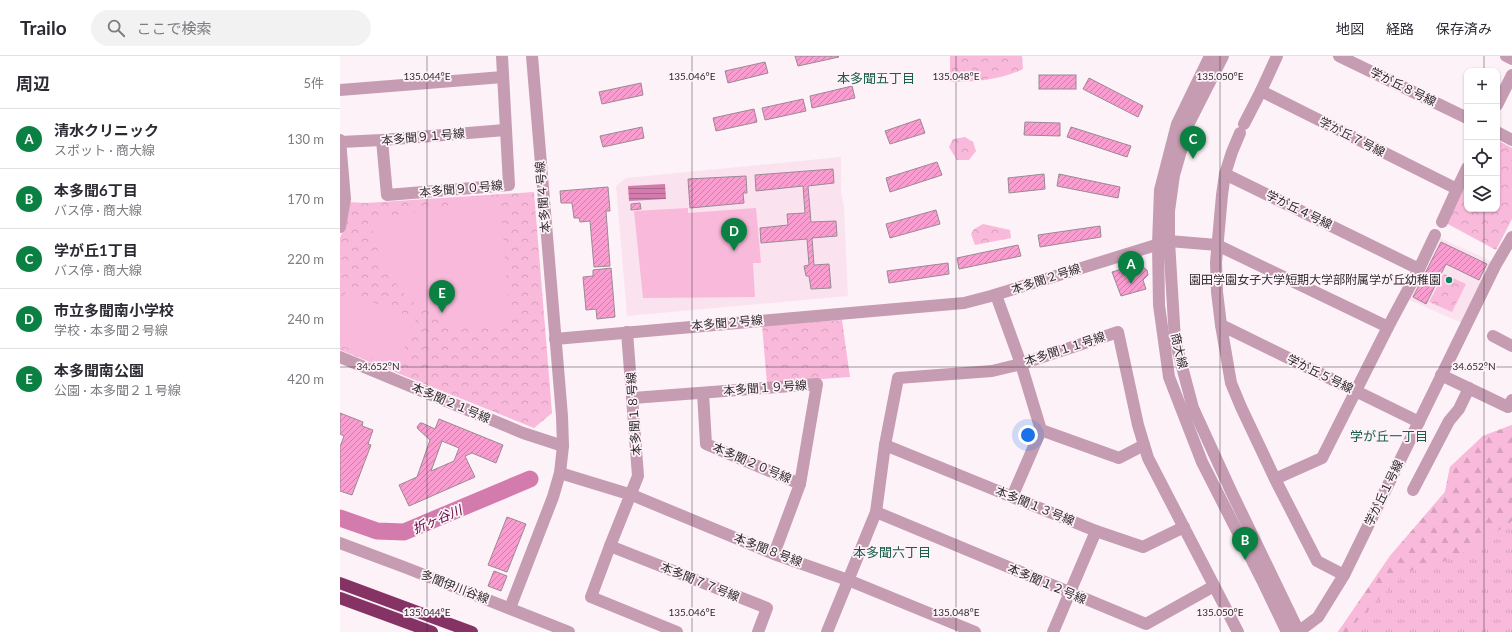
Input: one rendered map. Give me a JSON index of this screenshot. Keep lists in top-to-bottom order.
{
  "streets": {
    "street": [
      "学が丘８号線",
      "本多聞９１号線",
      "学が丘７号線",
      "本多聞９０号線",
      "本多聞４号線",
      "学が丘４号線",
      "本多聞２号線",
      "本多聞１１号線",
      "商大線",
      "学が丘５号線",
      "本多聞１９号線",
      "本多聞２１号線",
      "本多聞１８号線",
      "本多聞２０号線",
      "学が丘１号線",
      "本多聞１３号線",
      "本多聞８号線",
      "本多聞７７号線",
      "本多聞１２号線",
      "多聞伊川谷線"
    ]
  },
  "crossings": [
    ["本多聞９１号線", "本多聞９０号線"],
    ["本多聞４号線", "本多聞２号線"],
    ["本多聞２号線", "商大線"],
    ["本多聞２号線", "本多聞１８号線"],
    ["本多聞１１号線", "本多聞１３号線"],
    ["本多聞１１号線", "本多聞８号線"],
    ["本多聞１１号線", "本多聞１２号線"],
    ["商大線", "学が丘１号線"],
    ["学が丘５号線", "学が丘１号線"],
    ["本多聞１９号線", "本多聞１８号線"],
    ["本多聞１９号線", "本多聞２０号線"],
    ["本多聞１９号線", "本多聞８号線"],
    ["本多聞１８号線", "本多聞８号線"]
  ],
  "districts": ["本多聞五丁目", "学が丘一丁目", "本多聞六丁目"],
  "water": ["折ヶ谷川"],
  "places": ["園田学園女子大学短期大学部附属学が丘幼稚園"],
  "page": {
    "header": "Trailo",
    "search": "ここで検索",
    "nav": ["地図", "経路", "保存済み"],
    "heading": ["周辺", "5件"],
    "map_buttons": ["+", "−"],
    "list": [
      {
        "mark": "A",
        "name": "清水クリニック",
        "note": "スポット · 商大線",
        "value": "130 m"
      },
      {
        "mark": "B",
        "name": "本多聞6丁目",
        "note": "バス停 · 商大線",
        "value": "170 m"
      },
      {
        "mark": "C",
        "name": "学が丘1丁目",
        "note": "バス停 · 商大線",
        "value": "220 m"
      },
      {
        "mark": "D",
        "name": "市立多聞南小学校",
        "note": "学校 · 本多聞２号線",
        "value": "240 m"
      },
      {
        "mark": "E",
        "name": "本多聞南公園",
        "note": "公園 · 本多聞２１号線",
        "value": "420 m"
      }
    ],
    "pins": [
      "C",
      "D",
      "A",
      "E",
      "B"
    ]
  },
  "coordinates": [
    "135.044°E",
    "135.046°E",
    "135.048°E",
    "135.050°E",
    "34.652°N"
  ]
}
